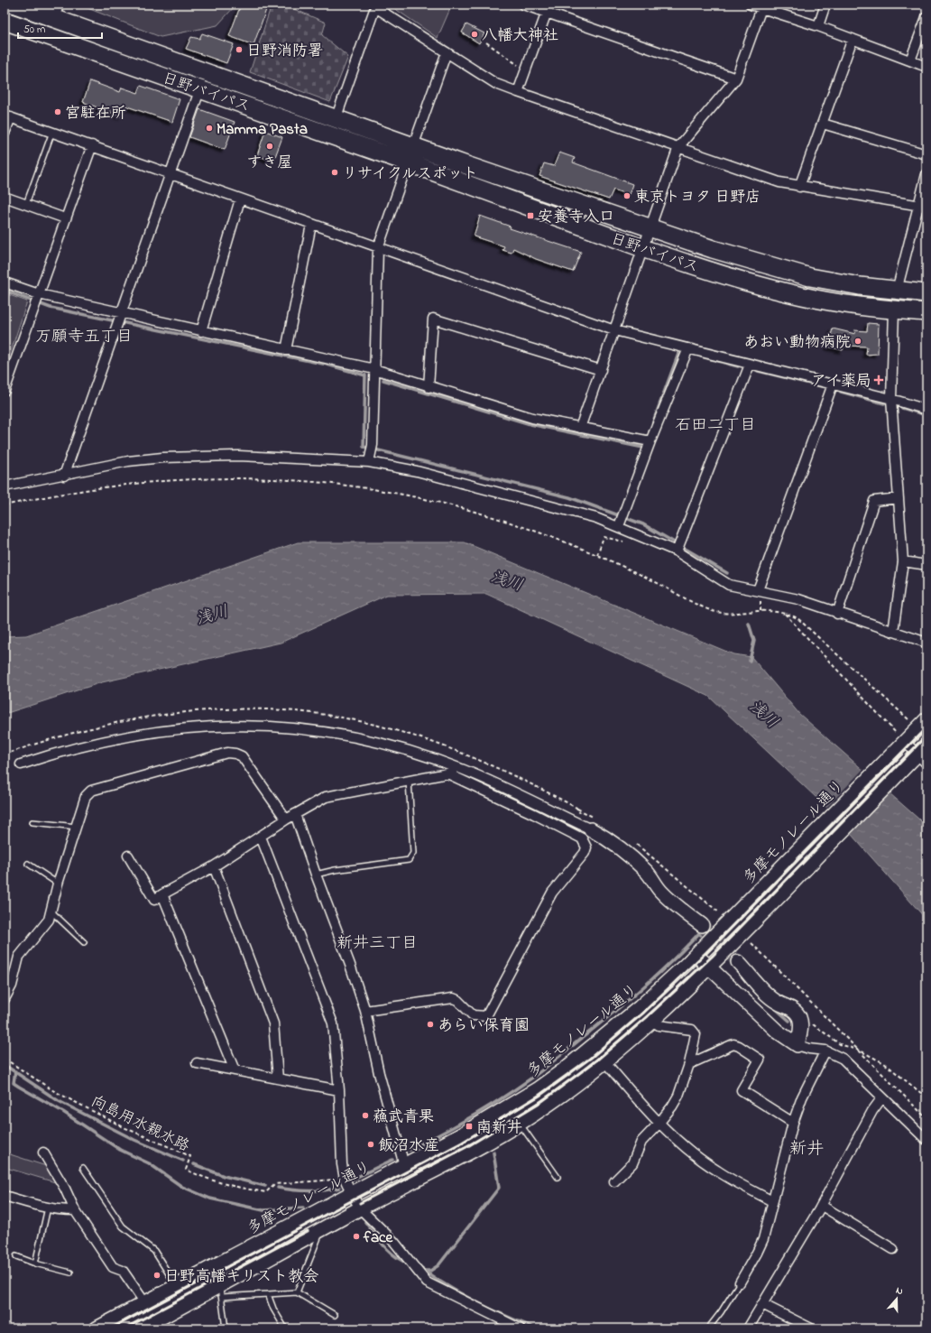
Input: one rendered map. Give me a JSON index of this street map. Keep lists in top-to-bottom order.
{
  "streets": {
    "highway": ["日野バイパス"],
    "main road": ["多摩モノレール通り"],
    "path": ["向島用水親水路"]
  },
  "districts": [
    "万願寺五丁目",
    "石田二丁目",
    "新井三丁目",
    "新井"
  ],
  "water": ["浅川"],
  "places": {
    "other": [
      "八幡大神社",
      "日野消防署",
      "宮駐在所",
      "Mamma Pasta",
      "すき屋",
      "リサイクルスポット",
      "東京トヨタ 日野店",
      "あおい動物病院",
      "あらい保育園",
      "蘓武青果",
      "飯沼水産",
      "face",
      "日野高幡キリスト教会"
    ],
    "transit": ["安養寺入口", "南新井"],
    "health": ["アイ薬局"]
  },
  "scale_bar": "50 m",
  "north": "top"
}
